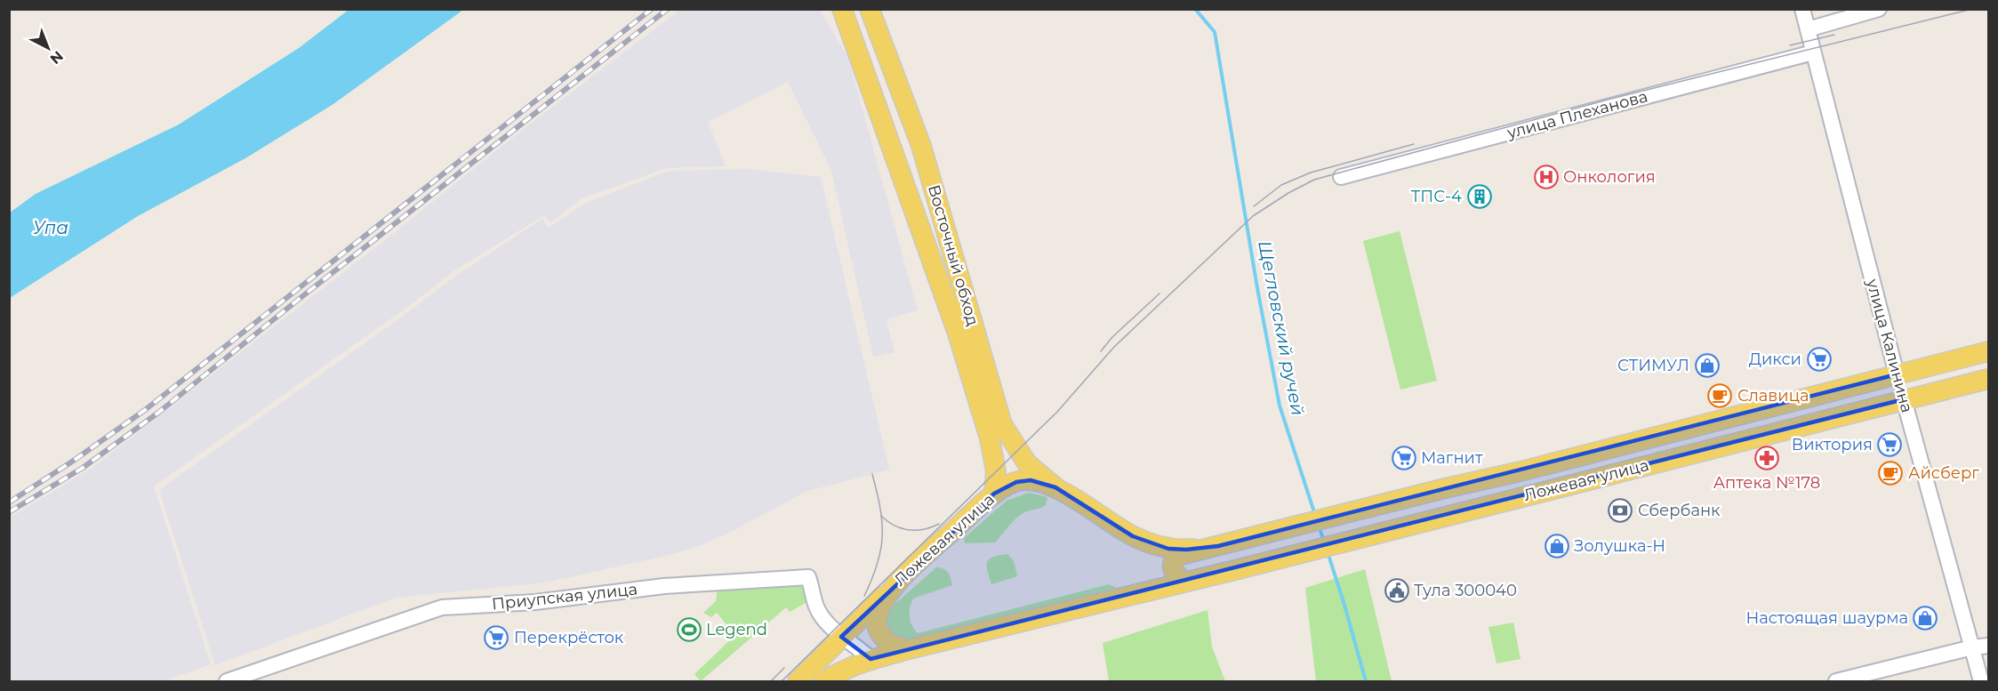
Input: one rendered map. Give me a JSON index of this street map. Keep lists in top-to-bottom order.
{
  "streets": {
    "main road": ["Восточный обход", "улица Калинина", "Ложевая улица"],
    "street": ["улица Плеханова", "Приупская улица"]
  },
  "crossings": [
    ["улица Плеханова", "улица Калинина"],
    ["Восточный обход", "Ложевая улица"],
    ["улица Калинина", "Ложевая улица"]
  ],
  "water": ["Упа", "Щегловский ручей"],
  "places": {
    "hospital": ["Онкология"],
    "building": ["ТПС-4"],
    "supermarket": [
      "Дикси",
      "Виктория",
      "Магнит",
      "Перекрёсток"
    ],
    "shop": ["СТИМУЛ", "Золушка-Н", "Настоящая шаурма"],
    "cafe": ["Славица", "Айсберг"],
    "pharmacy": ["Аптека №178"],
    "bank": ["Сбербанк"],
    "public building": ["Тула 300040"],
    "sports": ["Legend"]
  },
  "north": "bottom right"
}
